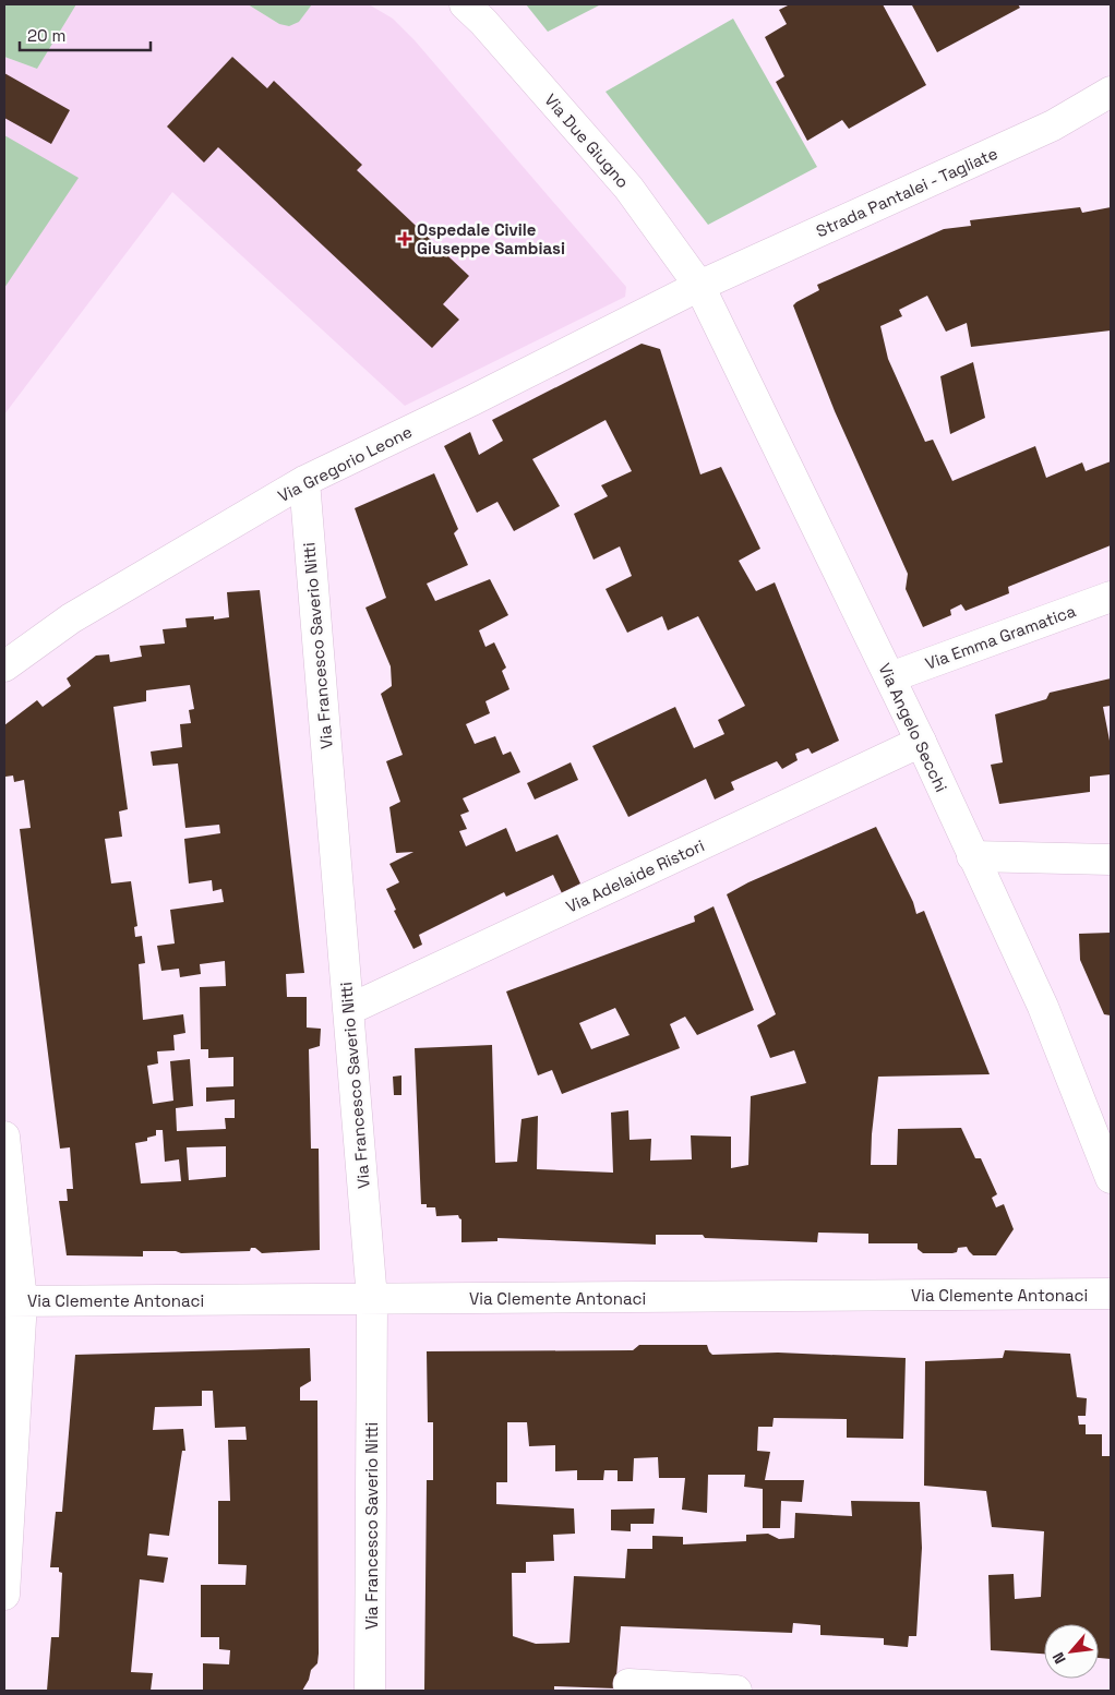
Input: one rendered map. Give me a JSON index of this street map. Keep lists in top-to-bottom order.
{
  "streets": {
    "street": [
      "Via Due Giugno",
      "Strada Pantalei - Tagliate",
      "Via Gregorio Leone",
      "Via Emma Gramatica",
      "Via Francesco Saverio Nitti",
      "Via Angelo Secchi",
      "Via Adelaide Ristori",
      "Via Clemente Antonaci"
    ]
  },
  "crossings": [
    ["Via Due Giugno", "Strada Pantalei - Tagliate"],
    ["Via Due Giugno", "Via Gregorio Leone"],
    ["Via Due Giugno", "Via Angelo Secchi"],
    ["Strada Pantalei - Tagliate", "Via Gregorio Leone"],
    ["Strada Pantalei - Tagliate", "Via Angelo Secchi"],
    ["Via Gregorio Leone", "Via Francesco Saverio Nitti"],
    ["Via Gregorio Leone", "Via Angelo Secchi"],
    ["Via Emma Gramatica", "Via Angelo Secchi"],
    ["Via Francesco Saverio Nitti", "Via Adelaide Ristori"],
    ["Via Francesco Saverio Nitti", "Via Clemente Antonaci"],
    ["Via Angelo Secchi", "Via Adelaide Ristori"]
  ],
  "places": {
    "health": ["Ospedale Civile Giuseppe Sambiasi"]
  },
  "scale_bar": "20 m",
  "north": "bottom left"
}
